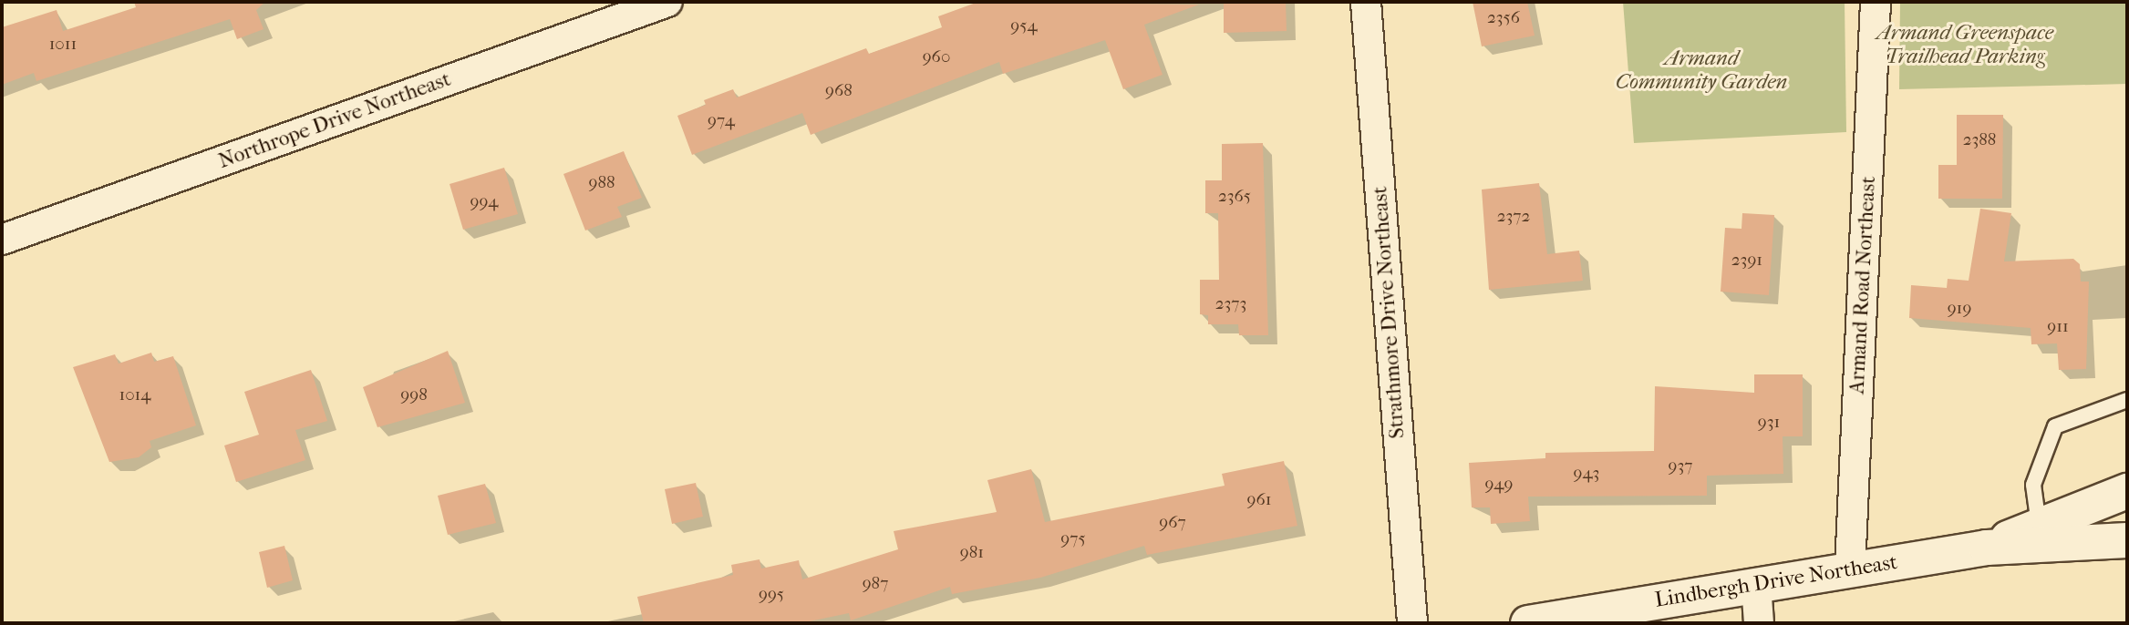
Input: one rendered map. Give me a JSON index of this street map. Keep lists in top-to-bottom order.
{
  "streets": {
    "main road": ["Lindbergh Drive Northeast"],
    "street": ["Northrope Drive Northeast", "Armand Road Northeast", "Strathmore Drive Northeast"]
  },
  "crossings": [
    ["Armand Road Northeast", "Lindbergh Drive Northeast"]
  ],
  "parks": ["Armand Greenspace Trailhead Parking", "Armand Community Garden"],
  "house_numbers": [
    "2356",
    "954",
    "1011",
    "960",
    "968",
    "974",
    "2388",
    "988",
    "2365",
    "994",
    "2372",
    "2391",
    "2373",
    "919",
    "911",
    "1014",
    "998",
    "931",
    "937",
    "943",
    "949",
    "961",
    "967",
    "975",
    "981",
    "987",
    "995"
  ]
}
